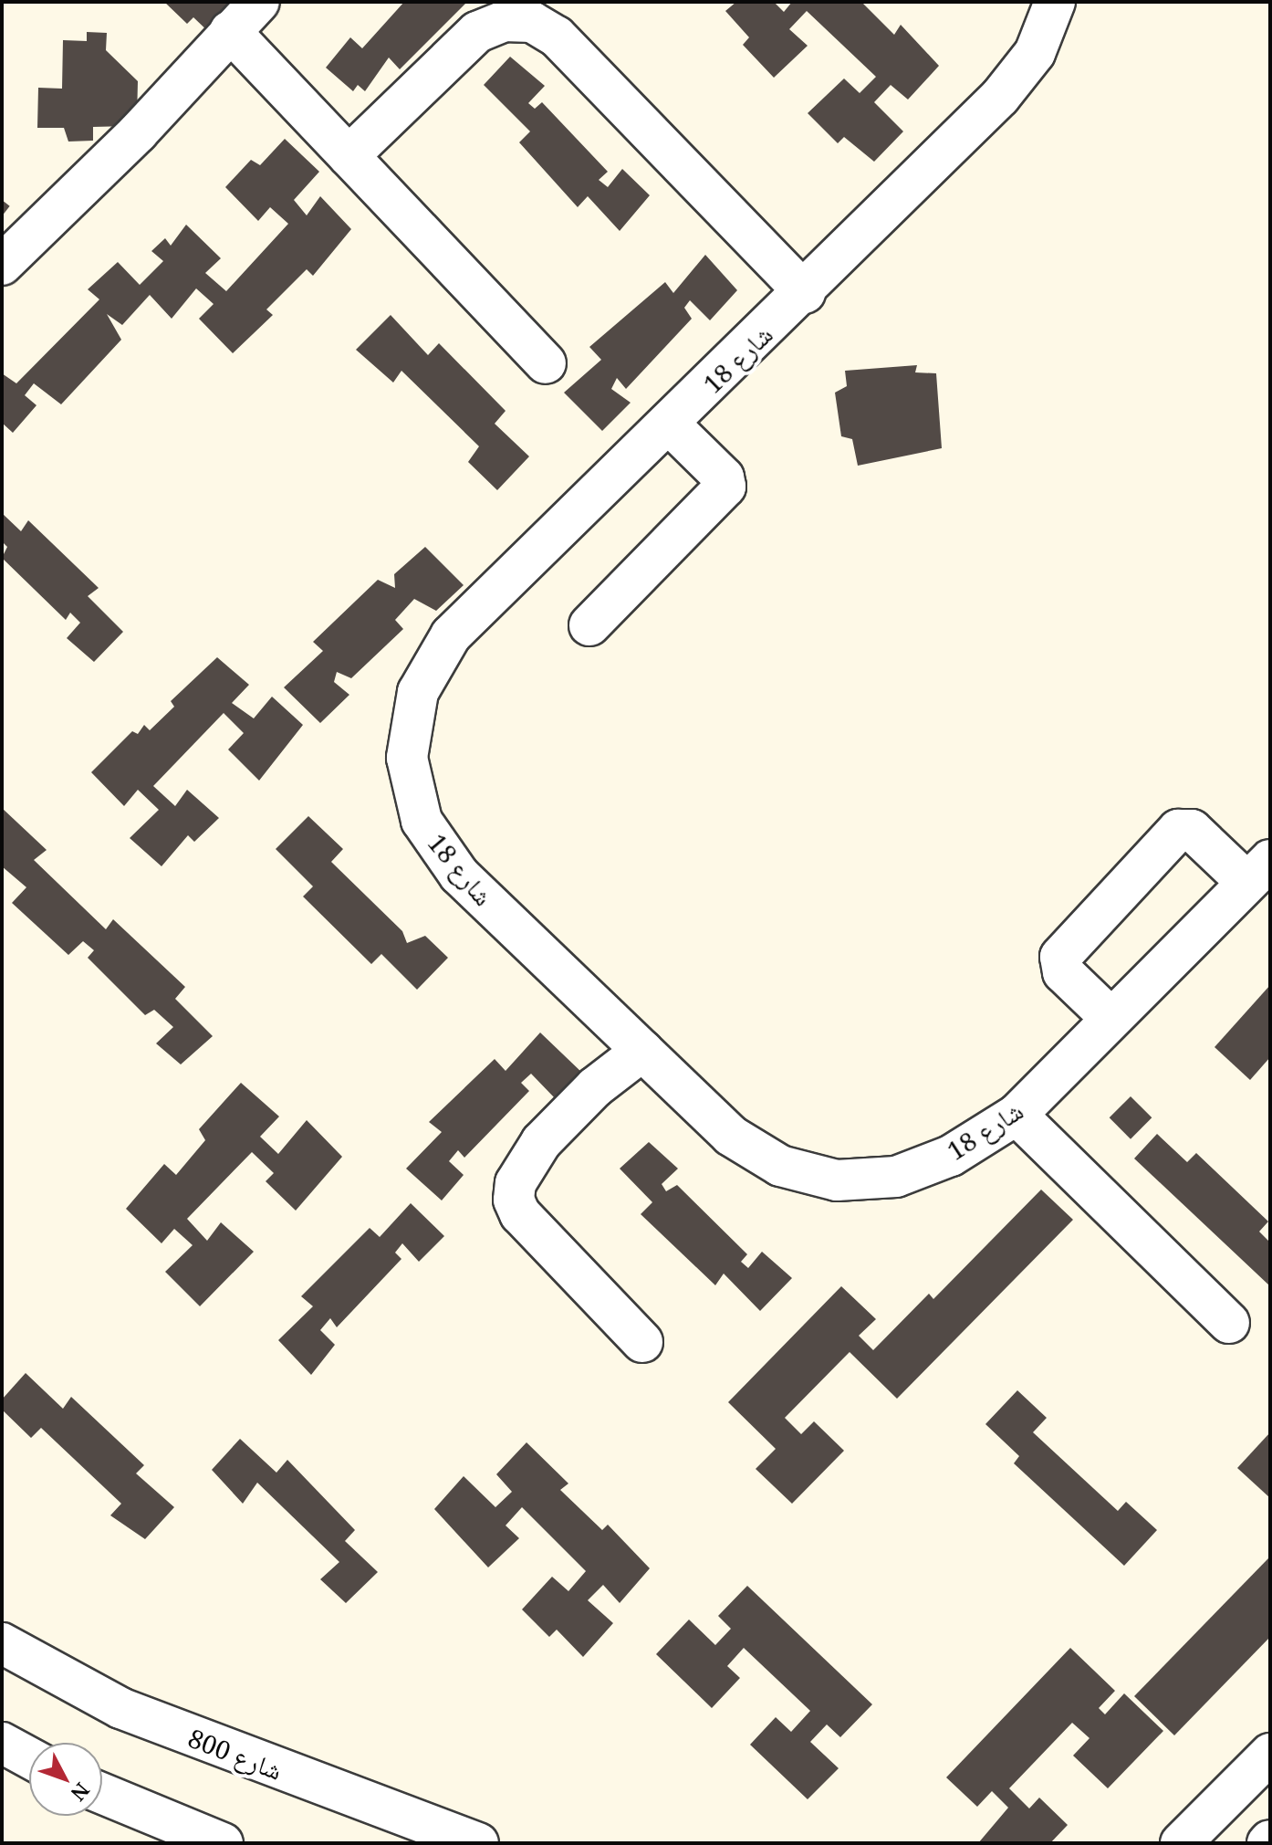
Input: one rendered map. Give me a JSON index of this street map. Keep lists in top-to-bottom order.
{
  "streets": {
    "street": ["شارع 18", "شارع 800"]
  },
  "north": "bottom right"
}
